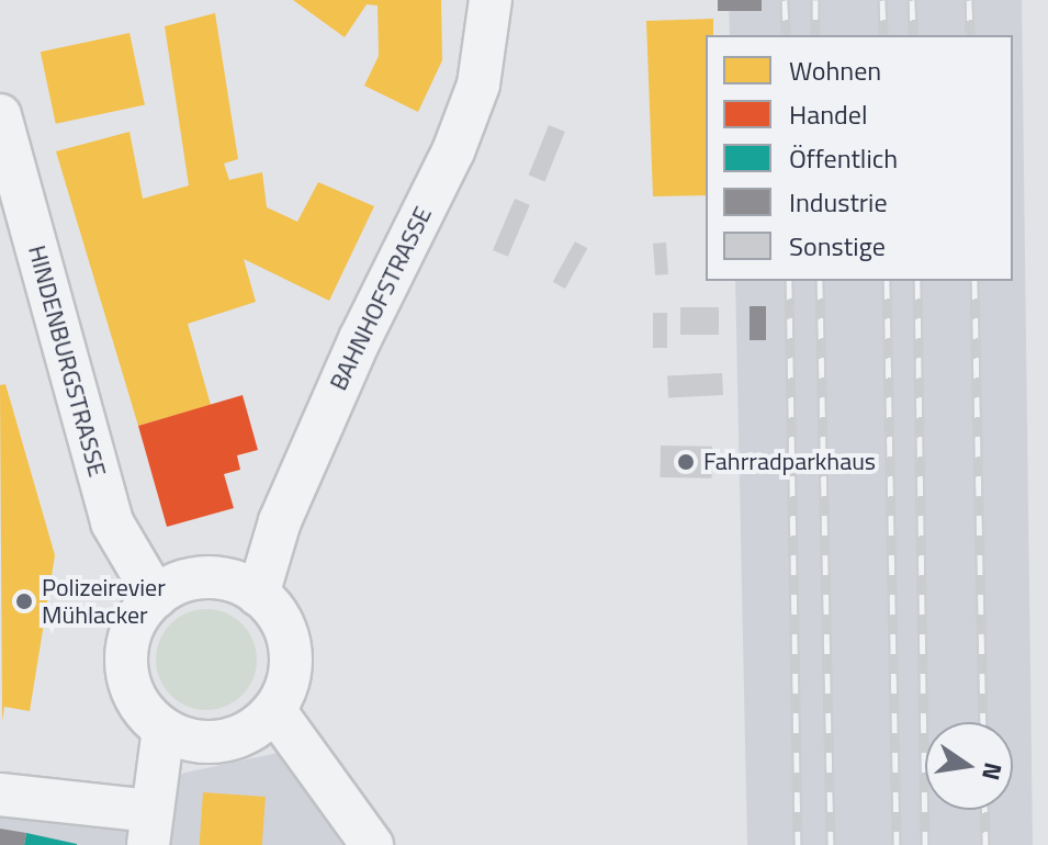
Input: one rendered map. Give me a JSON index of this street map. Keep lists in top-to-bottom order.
{
  "streets": {
    "street": ["BAHNHOFSTRASSE", "HINDENBURGSTRASSE"]
  },
  "crossings": [
    ["BAHNHOFSTRASSE", "HINDENBURGSTRASSE"]
  ],
  "places": ["Fahrradparkhaus", "Polizeirevier Mühlacker"],
  "legend": [
    "Wohnen",
    "Handel",
    "Öffentlich",
    "Industrie",
    "Sonstige"
  ],
  "north": "right"
}
